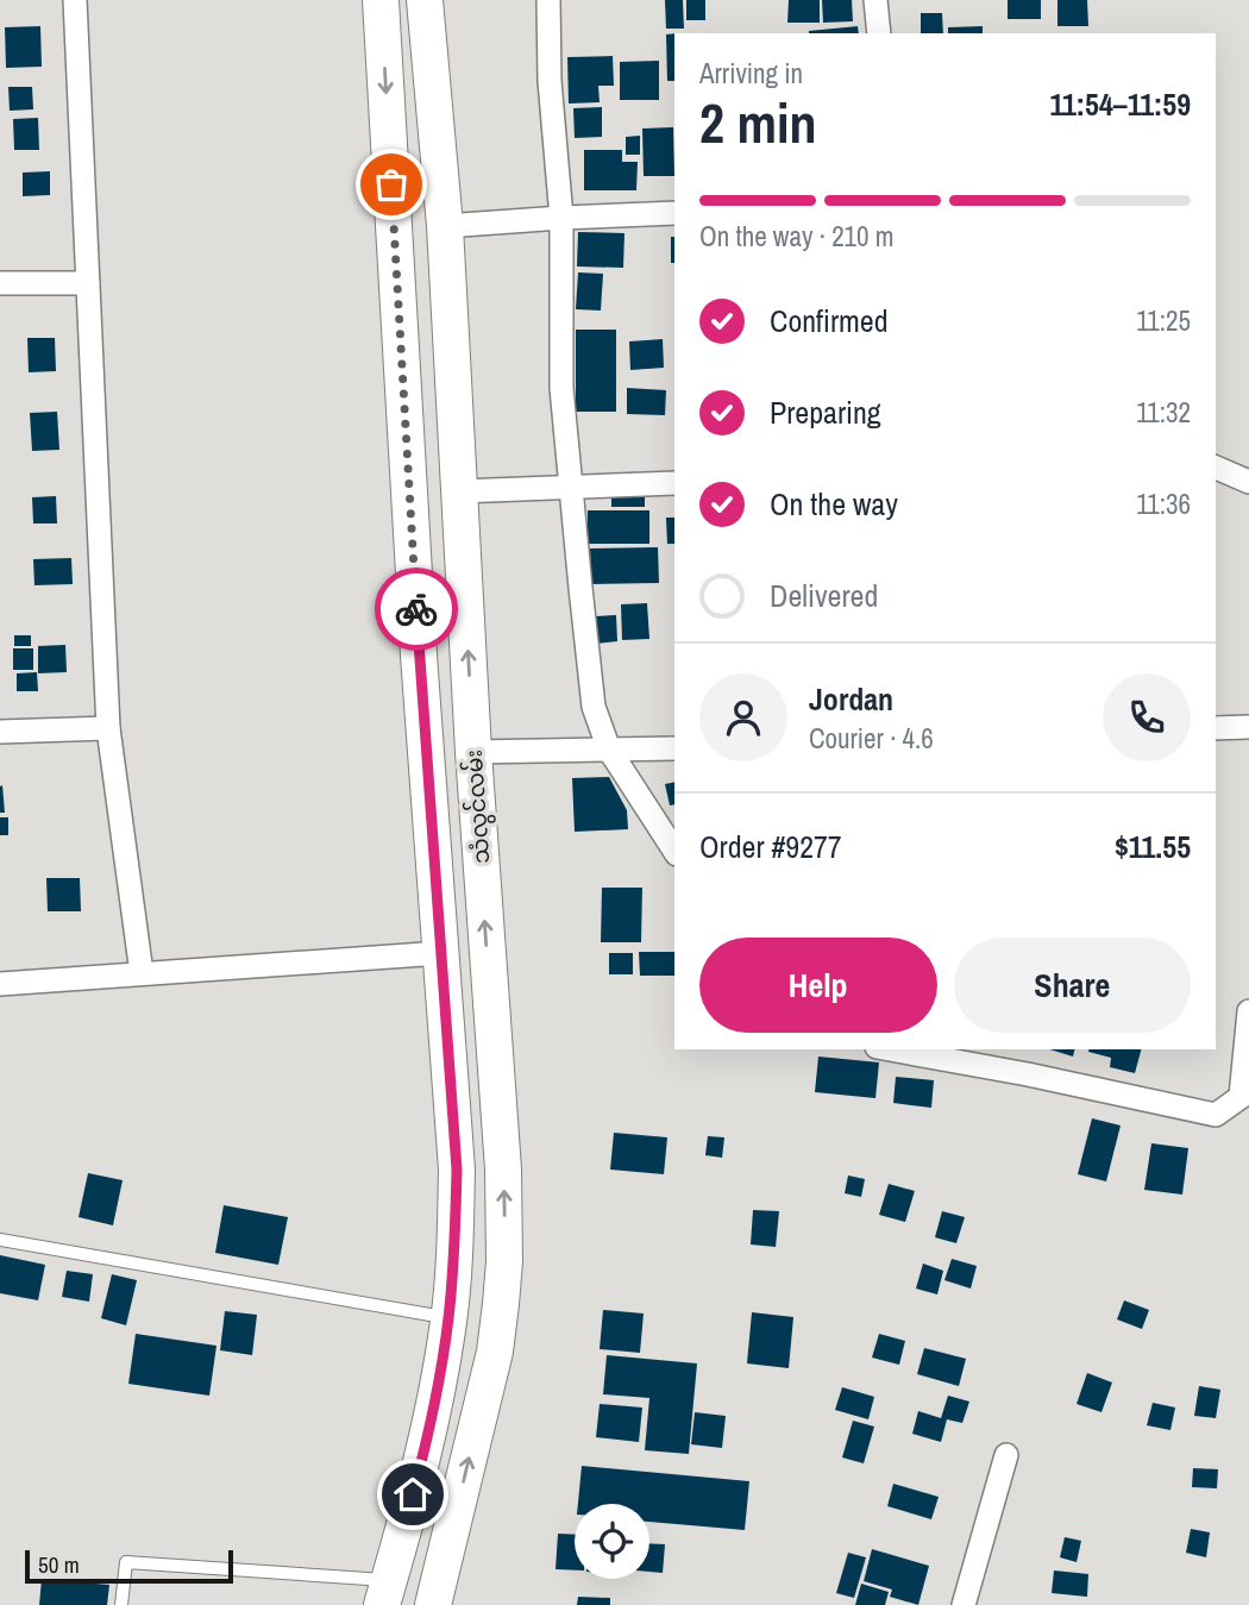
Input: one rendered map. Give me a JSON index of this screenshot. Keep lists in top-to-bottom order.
{
  "streets": {
    "main road": ["သံလွင်လမ်း"]
  },
  "scale_bar": "50 m",
  "page": {
    "heading": ["2 min", "Arriving in", "11:54–11:59"],
    "panel": [
      "Jordan",
      "Courier · 4.6",
      "Order #9277",
      "$11.55"
    ],
    "bar": "On the way · 210 m",
    "list": [
      ["Confirmed", "11:25"],
      ["Preparing", "11:32"],
      ["On the way", "11:36"],
      "Delivered"
    ],
    "buttons": ["Help", "Share"],
    "scale": "50 m"
  }
}
